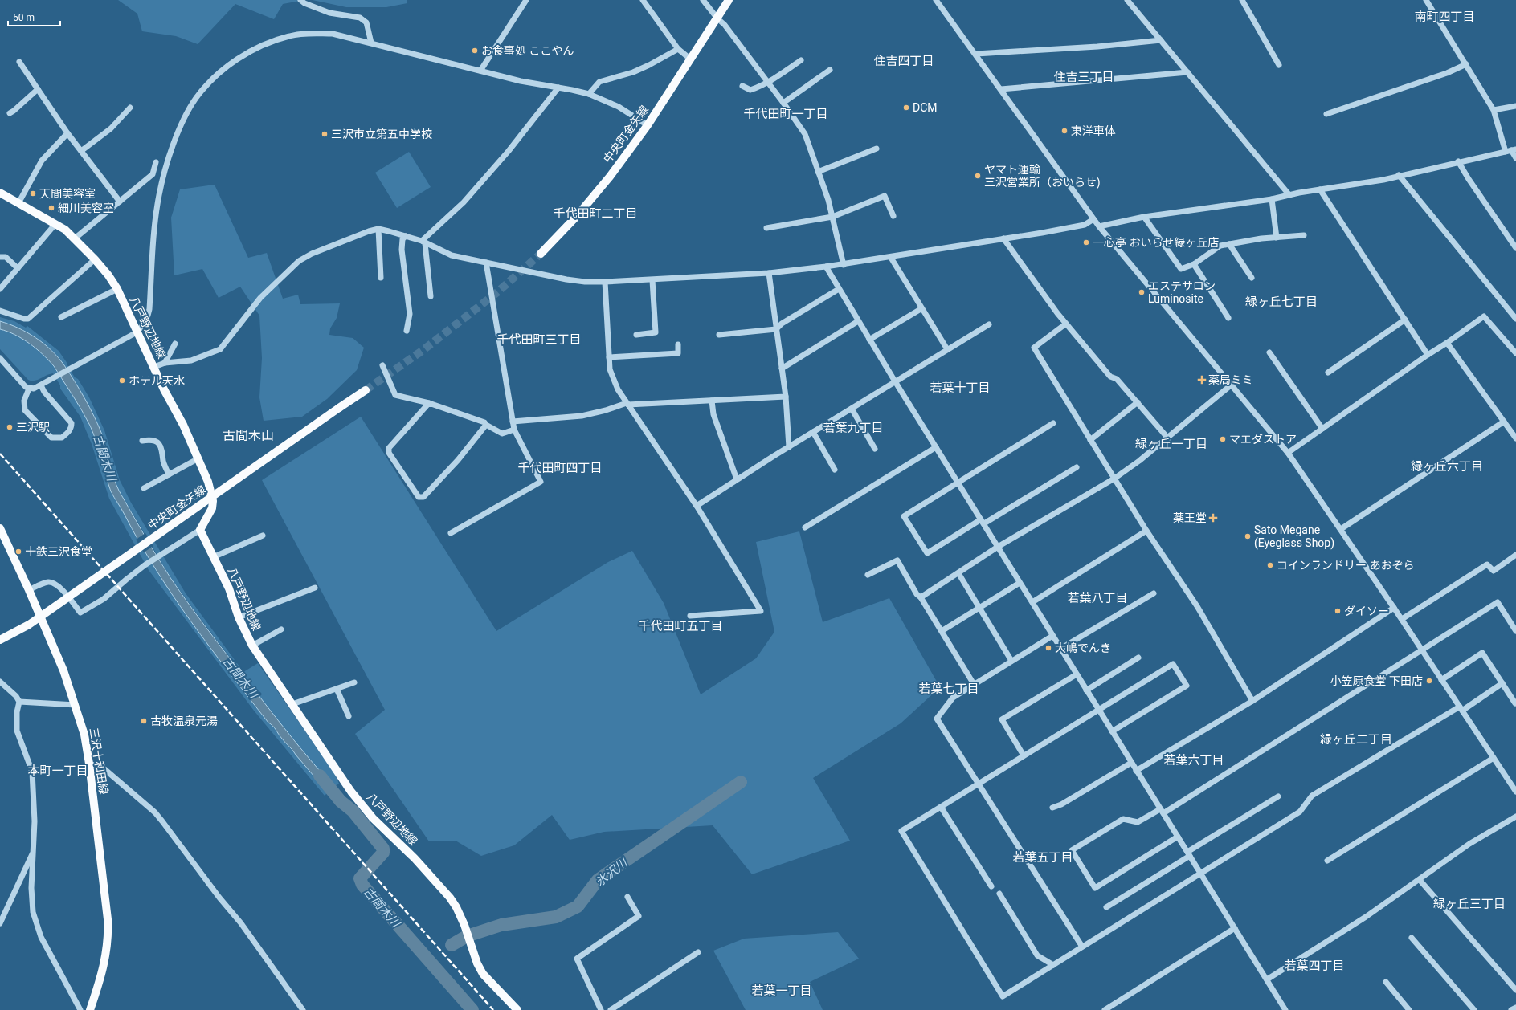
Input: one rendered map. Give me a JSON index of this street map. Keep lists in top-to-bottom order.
{
  "streets": {
    "main road": ["中央町金矢線", "八戸野辺地線", "三沢十和田線"]
  },
  "districts": [
    "南町四丁目",
    "住吉四丁目",
    "住吉三丁目",
    "千代田町一丁目",
    "千代田町二丁目",
    "緑ヶ丘七丁目",
    "千代田町三丁目",
    "若葉十丁目",
    "若葉九丁目",
    "古間木山",
    "緑ヶ丘一丁目",
    "緑ヶ丘六丁目",
    "千代田町四丁目",
    "若葉八丁目",
    "千代田町五丁目",
    "若葉七丁目",
    "緑ヶ丘二丁目",
    "若葉六丁目",
    "本町一丁目",
    "若葉五丁目",
    "緑ヶ丘三丁目",
    "若葉四丁目",
    "若葉一丁目"
  ],
  "water": ["古間木川", "氷沢川"],
  "places": {
    "other": [
      "お食事処 ここやん",
      "DCM",
      "東洋車体",
      "三沢市立第五中学校",
      "ヤマト運輸 三沢営業所（おいらせ)",
      "天間美容室",
      "細川美容室",
      "一心亭 おいらせ緑ヶ丘店",
      "エステサロン Luminosite",
      "ホテル天水",
      "三沢駅",
      "マエダストア",
      "Sato Megane (Eyeglass Shop)",
      "十鉄三沢食堂",
      "コインランドリー あおぞら",
      "ダイソー",
      "大嶋でんき",
      "小笠原食堂 下田店",
      "古牧温泉元湯"
    ],
    "health": ["薬局ミミ", "薬王堂"]
  },
  "scale_bar": "50 m"
}
